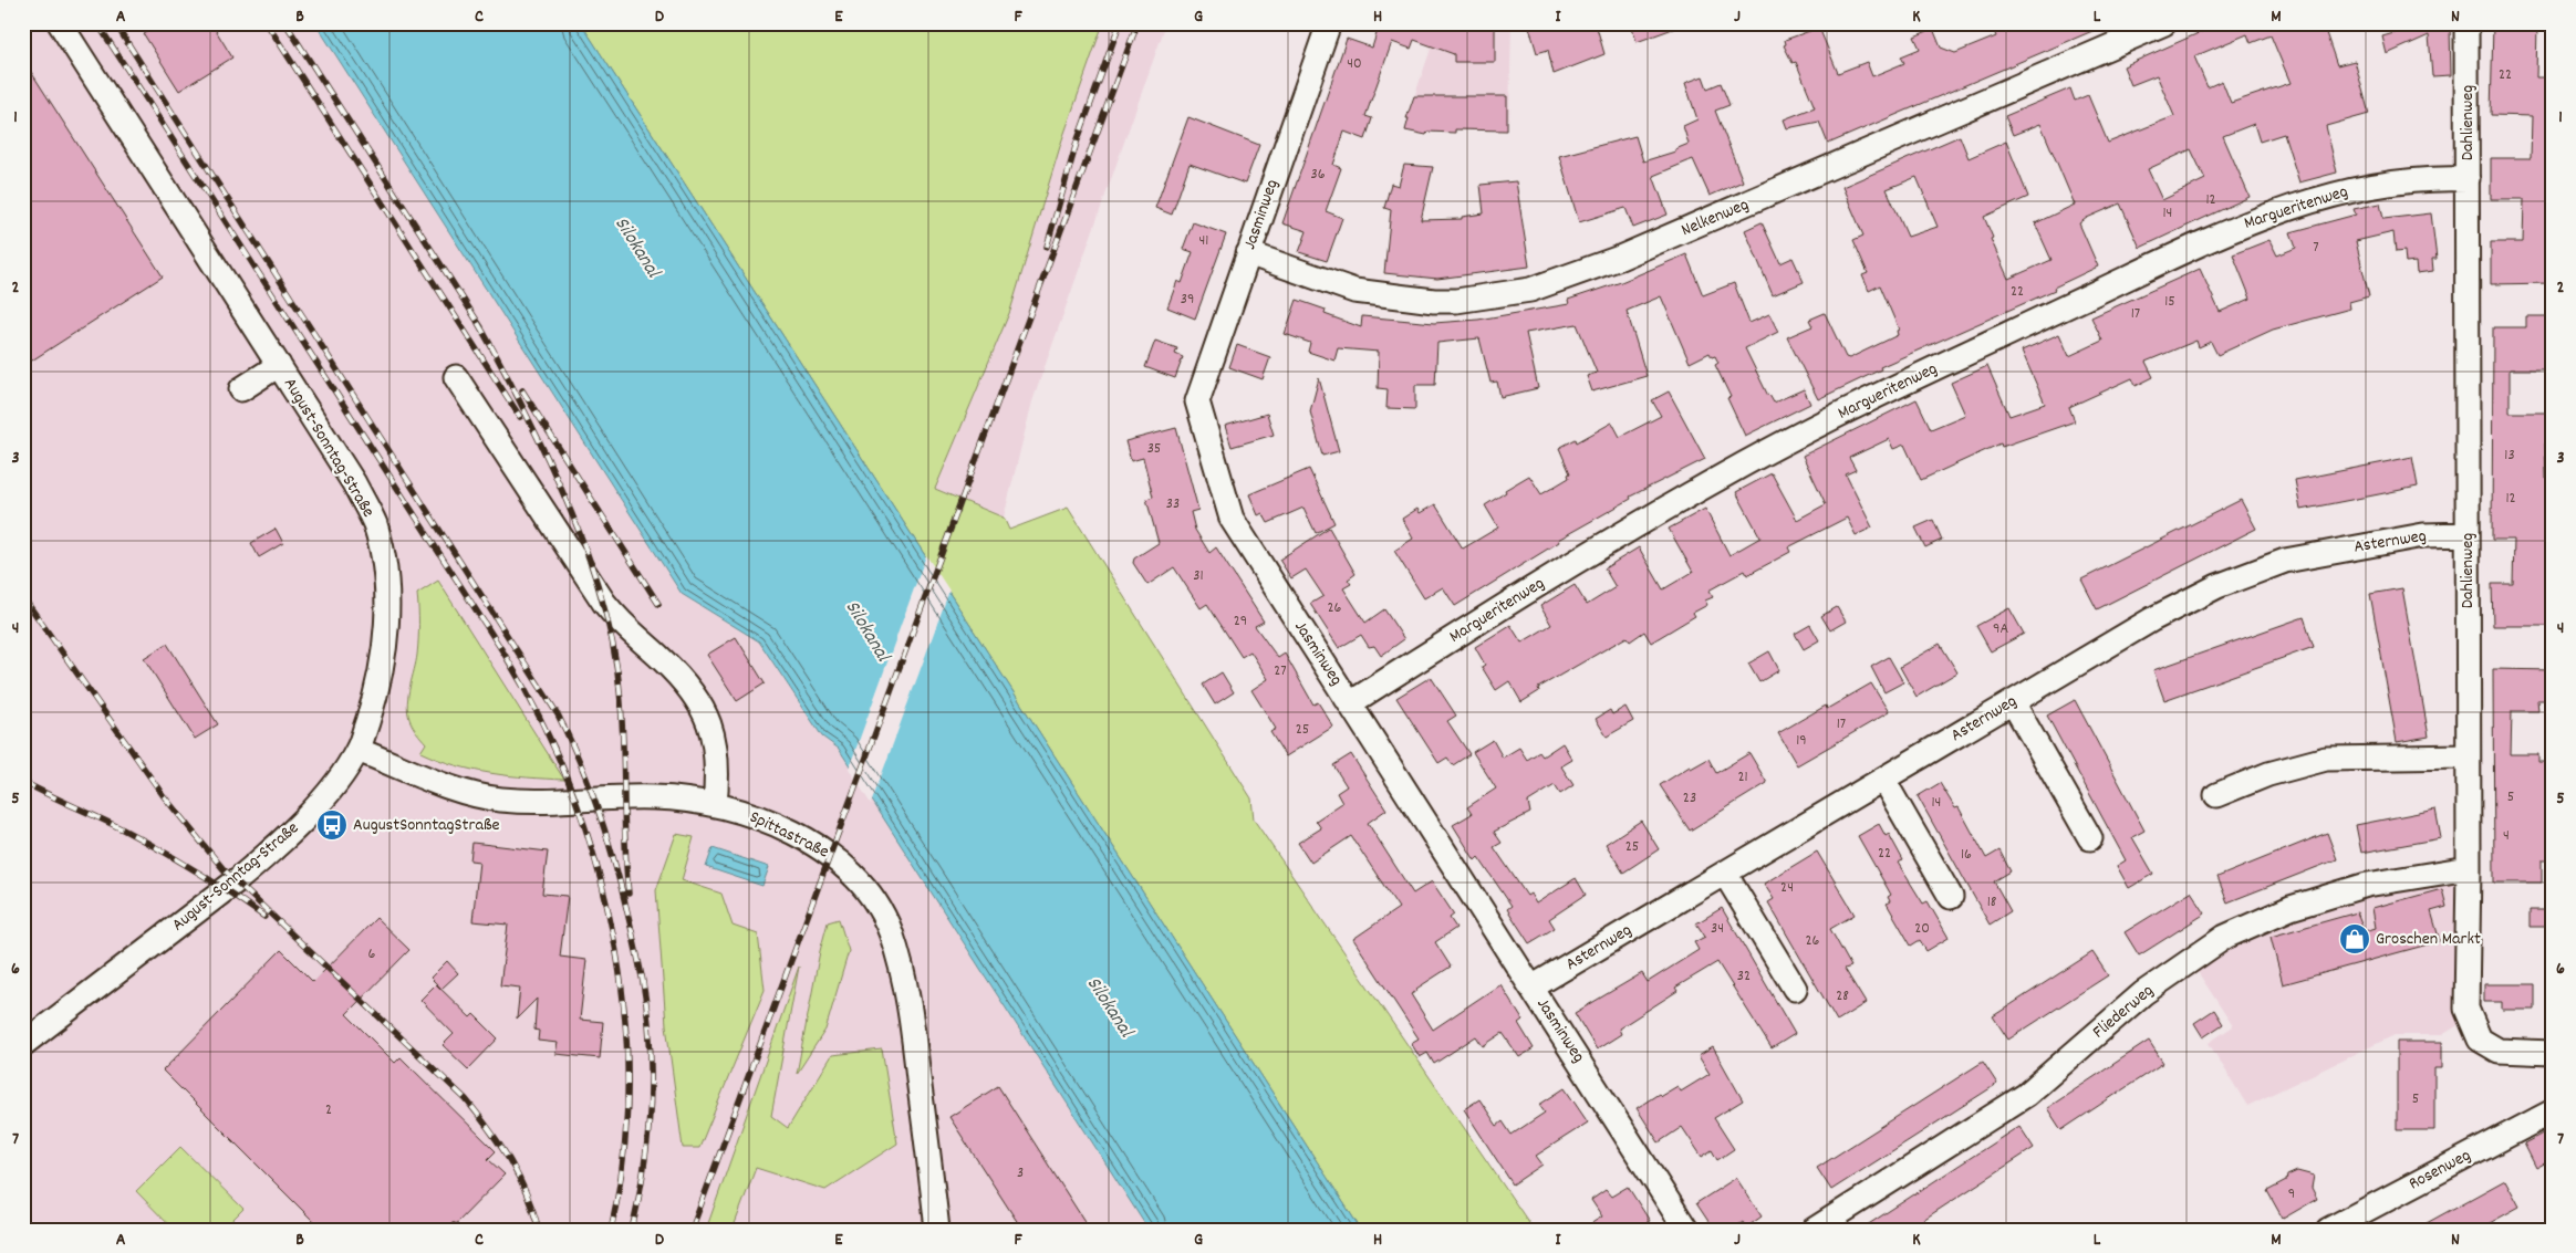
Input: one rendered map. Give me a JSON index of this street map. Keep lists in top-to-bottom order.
{
  "streets": {
    "street": [
      "Dahlienweg",
      "Margueritenweg",
      "Jasminweg",
      "Nelkenweg",
      "August-Sonntag-Straße",
      "Asternweg",
      "Spittastraße",
      "Fliederweg",
      "Rosenweg"
    ]
  },
  "crossings": [
    ["Dahlienweg", "Margueritenweg"],
    ["Dahlienweg", "Asternweg"],
    ["Dahlienweg", "Fliederweg"],
    ["Margueritenweg", "Jasminweg"],
    ["Jasminweg", "Nelkenweg"],
    ["Jasminweg", "Asternweg"],
    ["August-Sonntag-Straße", "Spittastraße"]
  ],
  "water": ["Silokanal"],
  "places": {
    "bus stop": ["AugustSonntagStraße"],
    "shop": ["Groschen Markt"]
  },
  "house_numbers": [
    "40",
    "22",
    "36",
    "12",
    "14",
    "41",
    "7",
    "22",
    "39",
    "15",
    "17",
    "35",
    "13",
    "12",
    "33",
    "31",
    "26",
    "29",
    "9A",
    "27",
    "17",
    "25",
    "19",
    "21",
    "5",
    "23",
    "14",
    "4",
    "25",
    "22",
    "16",
    "24",
    "18",
    "34",
    "20",
    "26",
    "6",
    "32",
    "28",
    "5",
    "2",
    "3",
    "9"
  ],
  "grid": {
    "columns": [
      "A",
      "B",
      "C",
      "D",
      "E",
      "F",
      "G",
      "H",
      "I",
      "J",
      "K",
      "L",
      "M",
      "N"
    ],
    "rows": [
      "1",
      "2",
      "3",
      "4",
      "5",
      "6",
      "7"
    ]
  }
}
